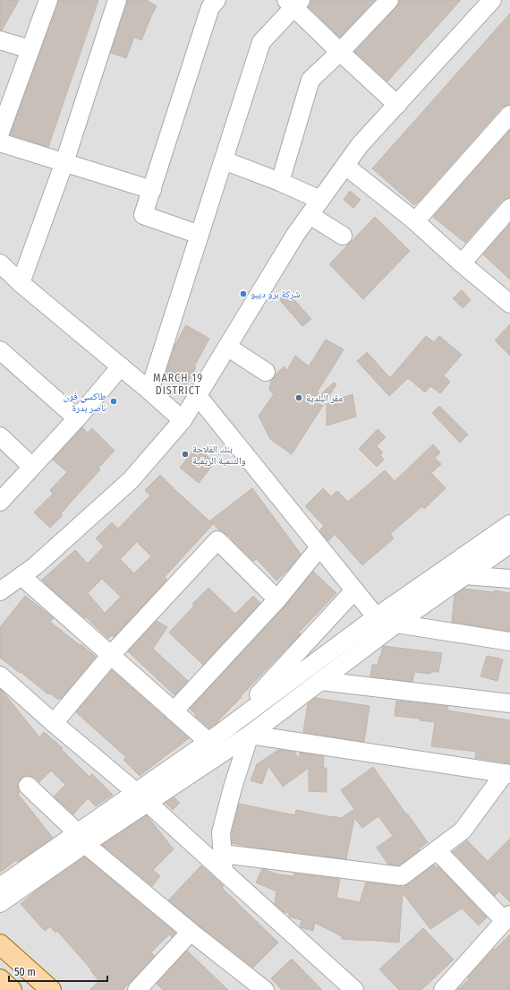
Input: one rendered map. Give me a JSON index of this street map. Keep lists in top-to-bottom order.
{
  "districts": ["MARCH 19 DISTRICT"],
  "places": [
    "شركة برو ديبو",
    "مقر البلدية",
    "طاكسي فون ناصر بدرة",
    "بنك الفلاحة والتنمية الريفية"
  ],
  "scale_bar": "50 m"
}
